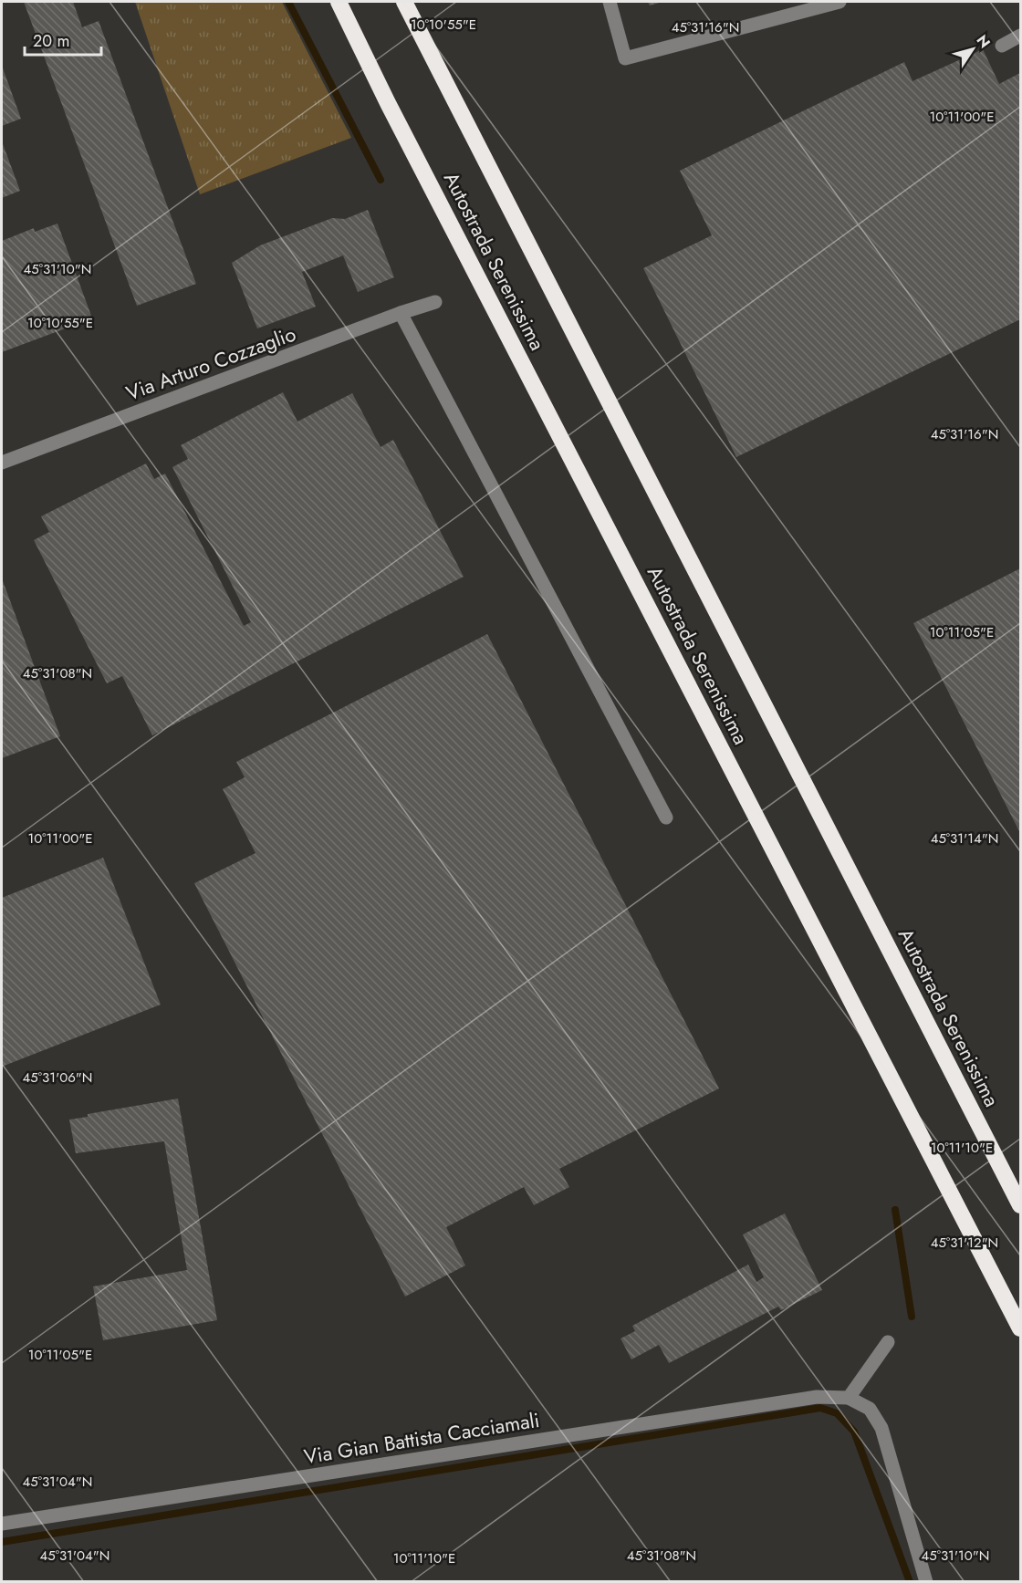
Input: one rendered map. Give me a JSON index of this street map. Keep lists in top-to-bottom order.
{
  "streets": {
    "highway": ["Autostrada Serenissima"],
    "street": ["Via Arturo Cozzaglio", "Via Gian Battista Cacciamali"]
  },
  "scale_bar": "20 m",
  "north": "top right",
  "coordinates": [
    "10°10'55\"E",
    "45°31'16\"N",
    "10°11'00\"E",
    "45°31'10\"N",
    "10°11'05\"E",
    "45°31'08\"N",
    "45°31'14\"N",
    "45°31'06\"N",
    "10°11'10\"E",
    "45°31'12\"N",
    "45°31'04\"N"
  ]
}
